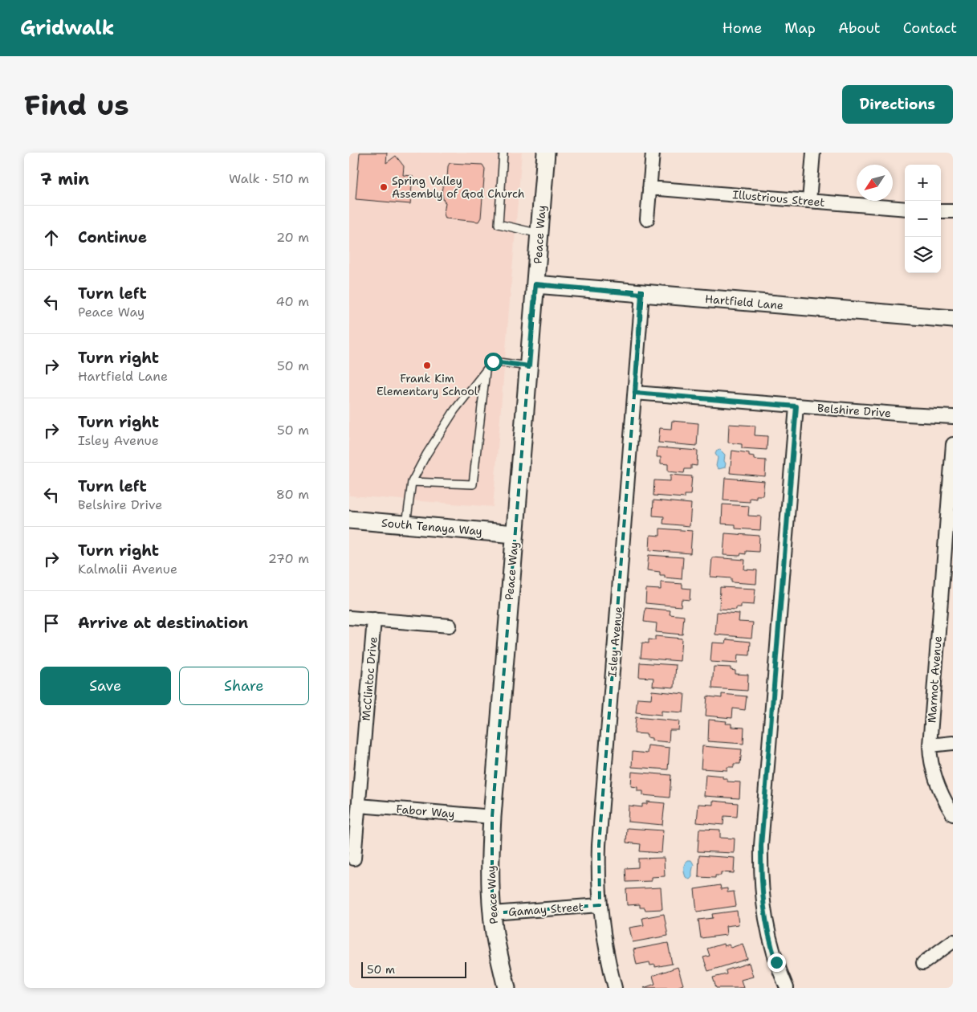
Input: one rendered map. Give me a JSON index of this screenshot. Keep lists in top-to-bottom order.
{
  "streets": {
    "street": [
      "Illustrious Street",
      "Peace Way",
      "Hartfield Lane",
      "Belshire Drive",
      "South Tenaya Way",
      "Isley Avenue",
      "McClintoc Drive",
      "Marmot Avenue",
      "Fabor Way",
      "Gamay Street"
    ]
  },
  "crossings": [
    ["Peace Way", "Hartfield Lane"],
    ["Peace Way", "South Tenaya Way"],
    ["Peace Way", "Fabor Way"],
    ["Peace Way", "Gamay Street"],
    ["Hartfield Lane", "Isley Avenue"],
    ["Belshire Drive", "Isley Avenue"],
    ["Isley Avenue", "Gamay Street"],
    ["McClintoc Drive", "Fabor Way"]
  ],
  "places": ["Spring Valley Assembly of God Church", "Frank Kim Elementary School"],
  "scale_bar": "50 m",
  "north": "bottom left",
  "page": {
    "header": "Gridwalk",
    "nav": [
      "Home",
      "Map",
      "About",
      "Contact"
    ],
    "buttons": [
      "Directions",
      ["Save", "Share"]
    ],
    "title": "Find us",
    "heading": ["7 min", "Walk · 510 m"],
    "map_buttons": ["+", "−"],
    "list": [
      ["Continue", "20 m"],
      ["Turn left", "Peace Way", "40 m"],
      ["Turn right", "Hartfield Lane", "50 m"],
      ["Turn right", "Isley Avenue", "50 m"],
      ["Turn left", "Belshire Drive", "80 m"],
      ["Turn right", "Kalmalii Avenue", "270 m"],
      "Arrive at destination"
    ],
    "scale": "50 m"
  }
}
